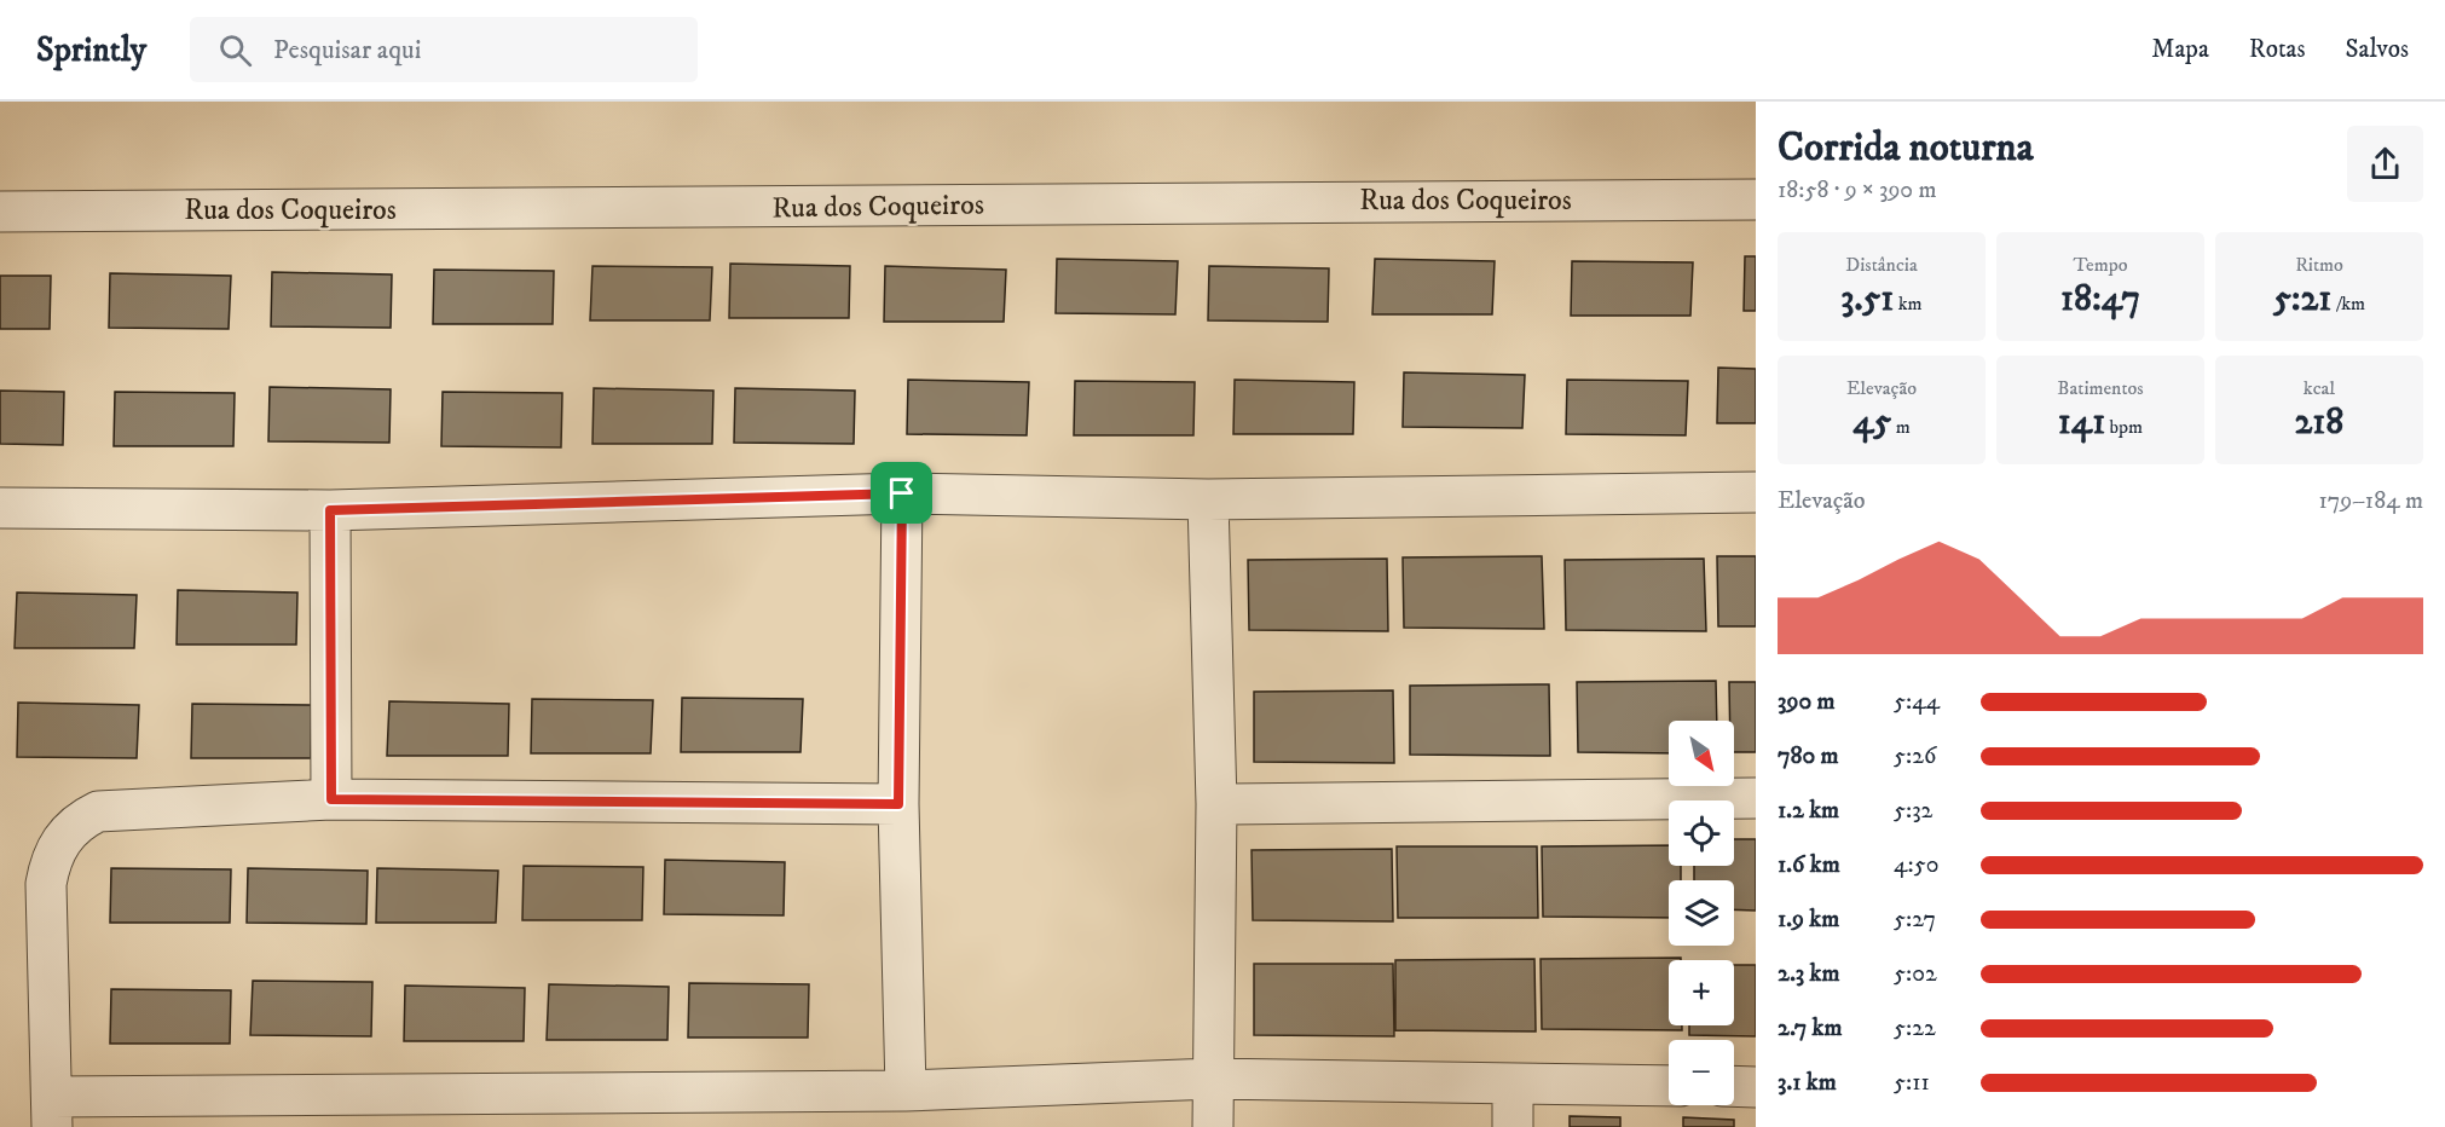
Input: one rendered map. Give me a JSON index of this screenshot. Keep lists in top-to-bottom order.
{
  "streets": {
    "street": ["Rua dos Coqueiros"]
  },
  "north": "bottom right",
  "page": {
    "header": "Sprintly",
    "search": "Pesquisar aqui",
    "nav": ["Mapa", "Rotas", "Salvos"],
    "heading": ["Corrida noturna", "18:58 · 9 × 390 m"],
    "stats": [
      ["Distância", "3.51 km"],
      ["Tempo", "18:47"],
      ["Ritmo", "5:21 /km"],
      ["Elevação", "45 m"],
      ["Batimentos", "141 bpm"],
      ["kcal", "218"]
    ],
    "chart": ["Elevação", "179–184 m"],
    "list": [
      {
        "name": "390 m",
        "note": "5:44"
      },
      {
        "name": "780 m",
        "note": "5:26"
      },
      {
        "name": "1.2 km",
        "note": "5:32"
      },
      {
        "name": "1.6 km",
        "note": "4:50"
      },
      {
        "name": "1.9 km",
        "note": "5:27"
      },
      {
        "name": "2.3 km",
        "note": "5:02"
      },
      {
        "name": "2.7 km",
        "note": "5:22"
      },
      {
        "name": "3.1 km",
        "note": "5:11"
      }
    ],
    "map_buttons": ["+", "−"]
  }
}
